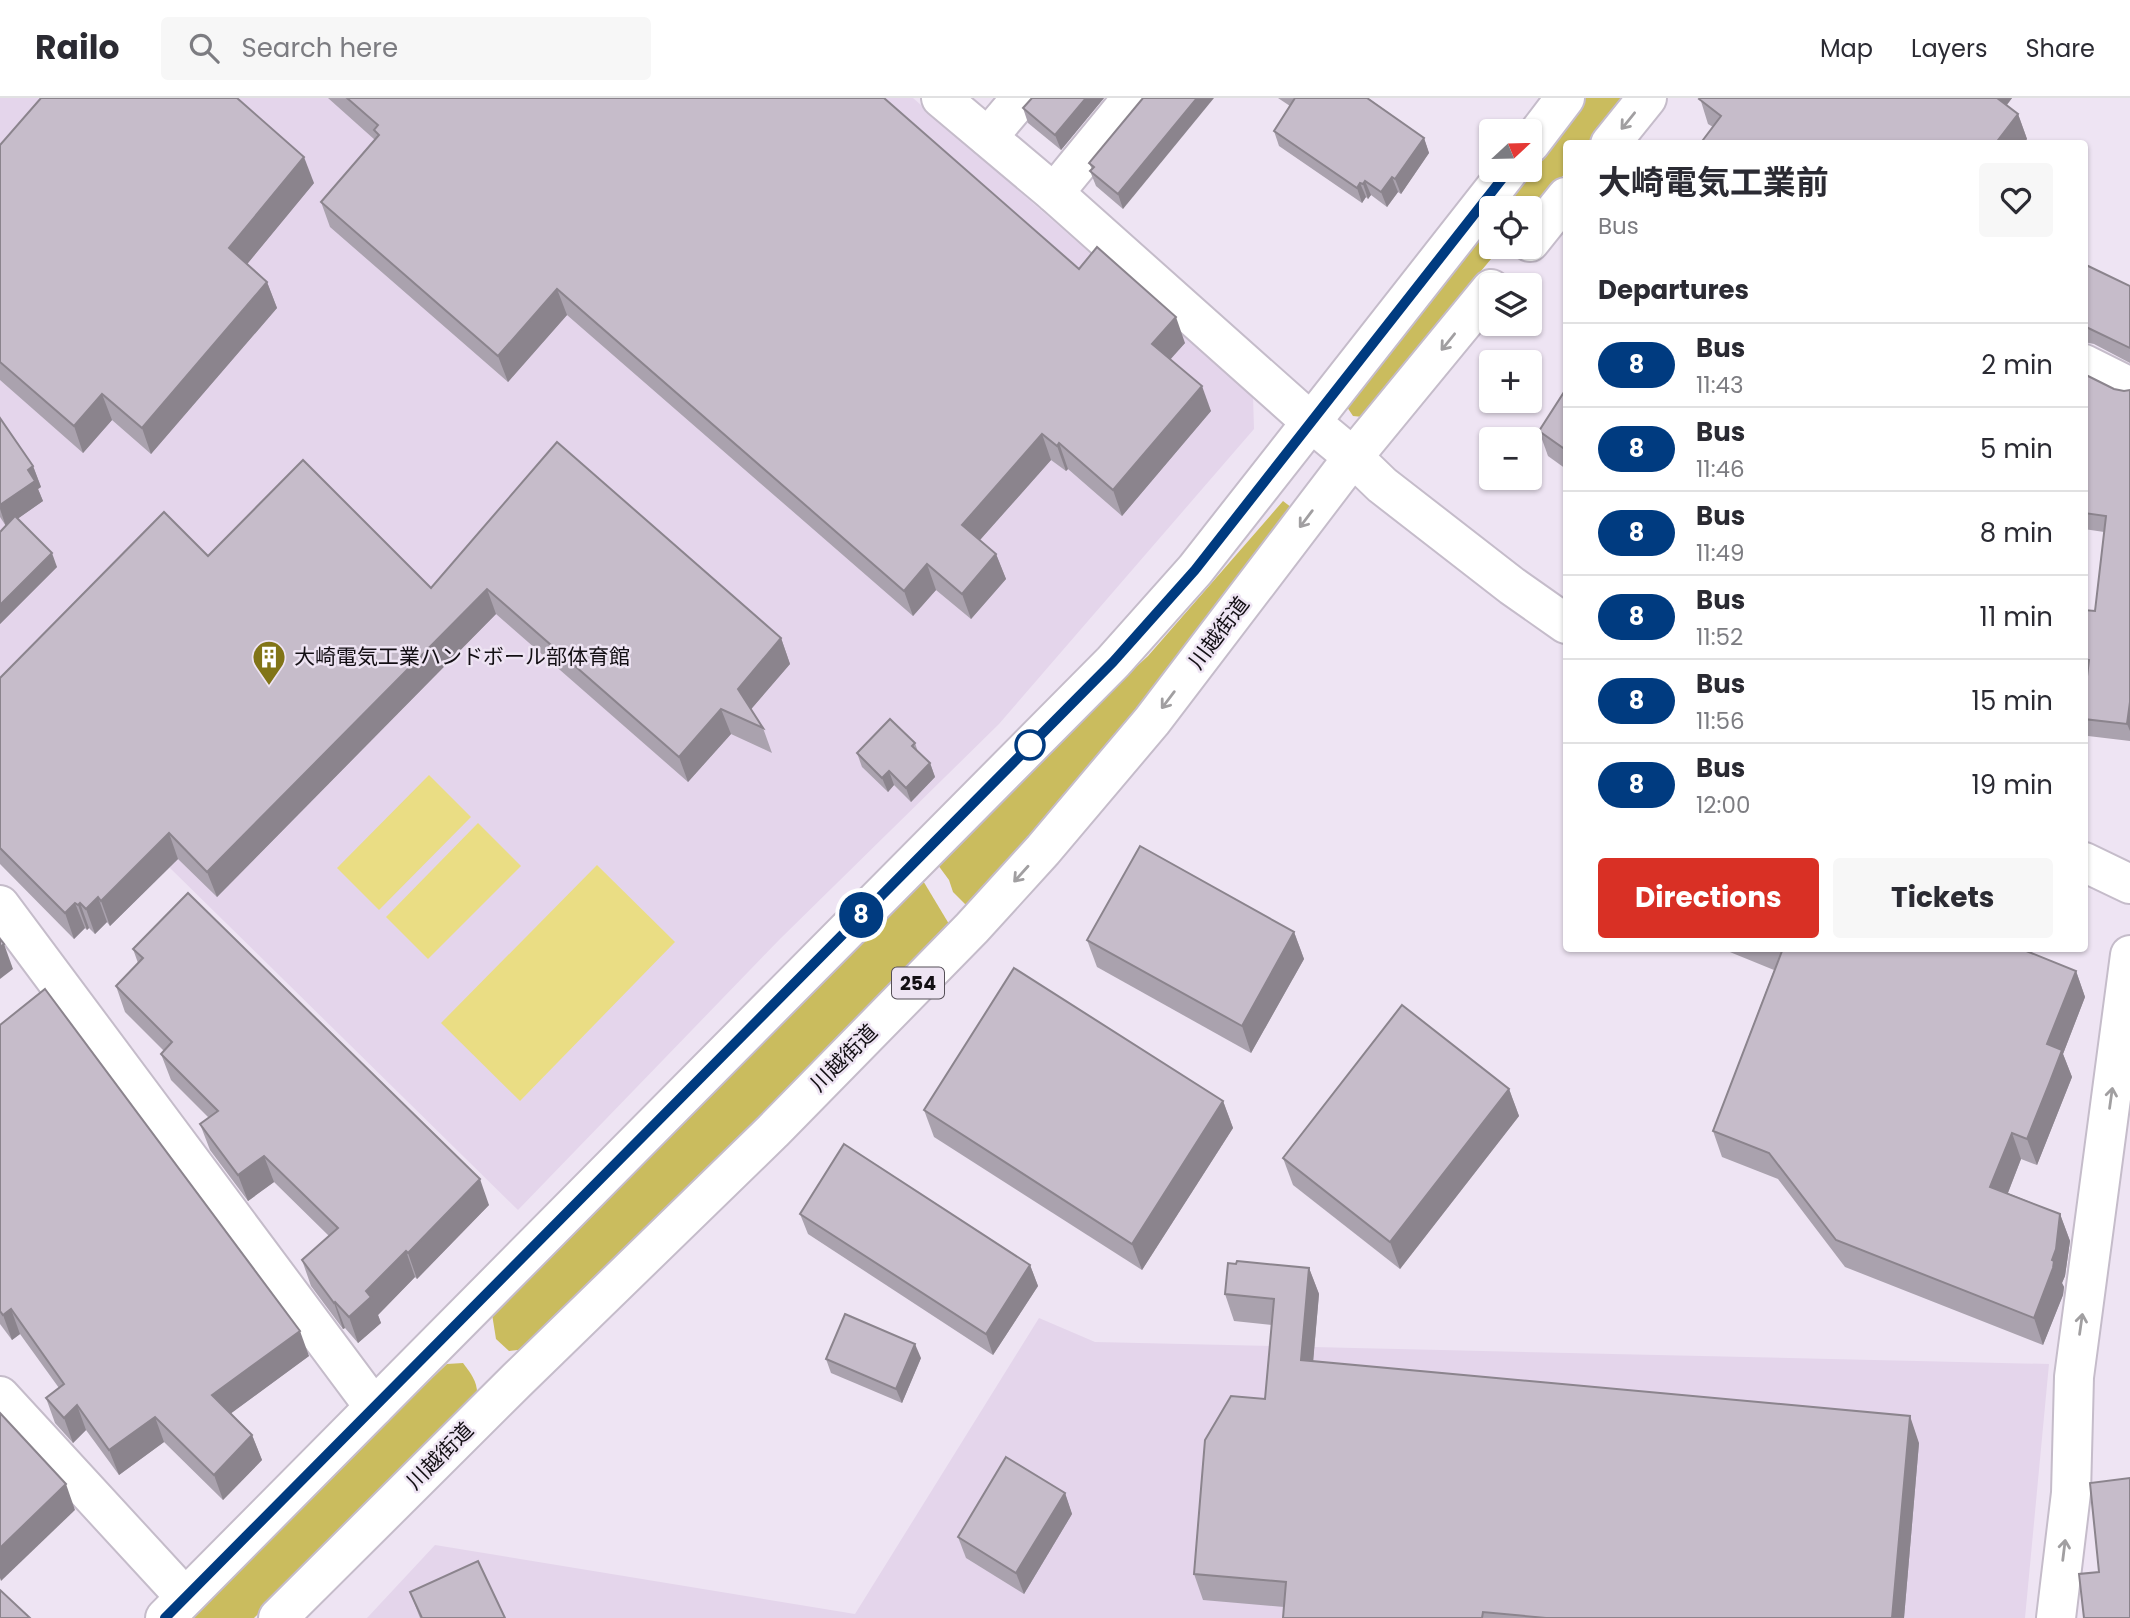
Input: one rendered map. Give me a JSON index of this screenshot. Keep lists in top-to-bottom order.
{
  "streets": {
    "main road": ["川越街道", "254"]
  },
  "places": {
    "building": ["大崎電気工業ハンドボール部体育館"]
  },
  "lines": ["bus line 8"],
  "north": "right",
  "page": {
    "header": "Railo",
    "search": "Search here",
    "nav": ["Map", "Layers", "Share"],
    "on_map": "8",
    "map_buttons": ["+", "−"],
    "heading": [
      ["大崎電気工業前", "Bus"],
      "Departures"
    ],
    "list": [
      {
        "mark": "8",
        "name": "Bus",
        "note": "11:43",
        "value": "2 min"
      },
      {
        "mark": "8",
        "name": "Bus",
        "note": "11:46",
        "value": "5 min"
      },
      {
        "mark": "8",
        "name": "Bus",
        "note": "11:49",
        "value": "8 min"
      },
      {
        "mark": "8",
        "name": "Bus",
        "note": "11:52",
        "value": "11 min"
      },
      {
        "mark": "8",
        "name": "Bus",
        "note": "11:56",
        "value": "15 min"
      },
      {
        "mark": "8",
        "name": "Bus",
        "note": "12:00",
        "value": "19 min"
      }
    ],
    "buttons": ["Directions", "Tickets"]
  }
}
